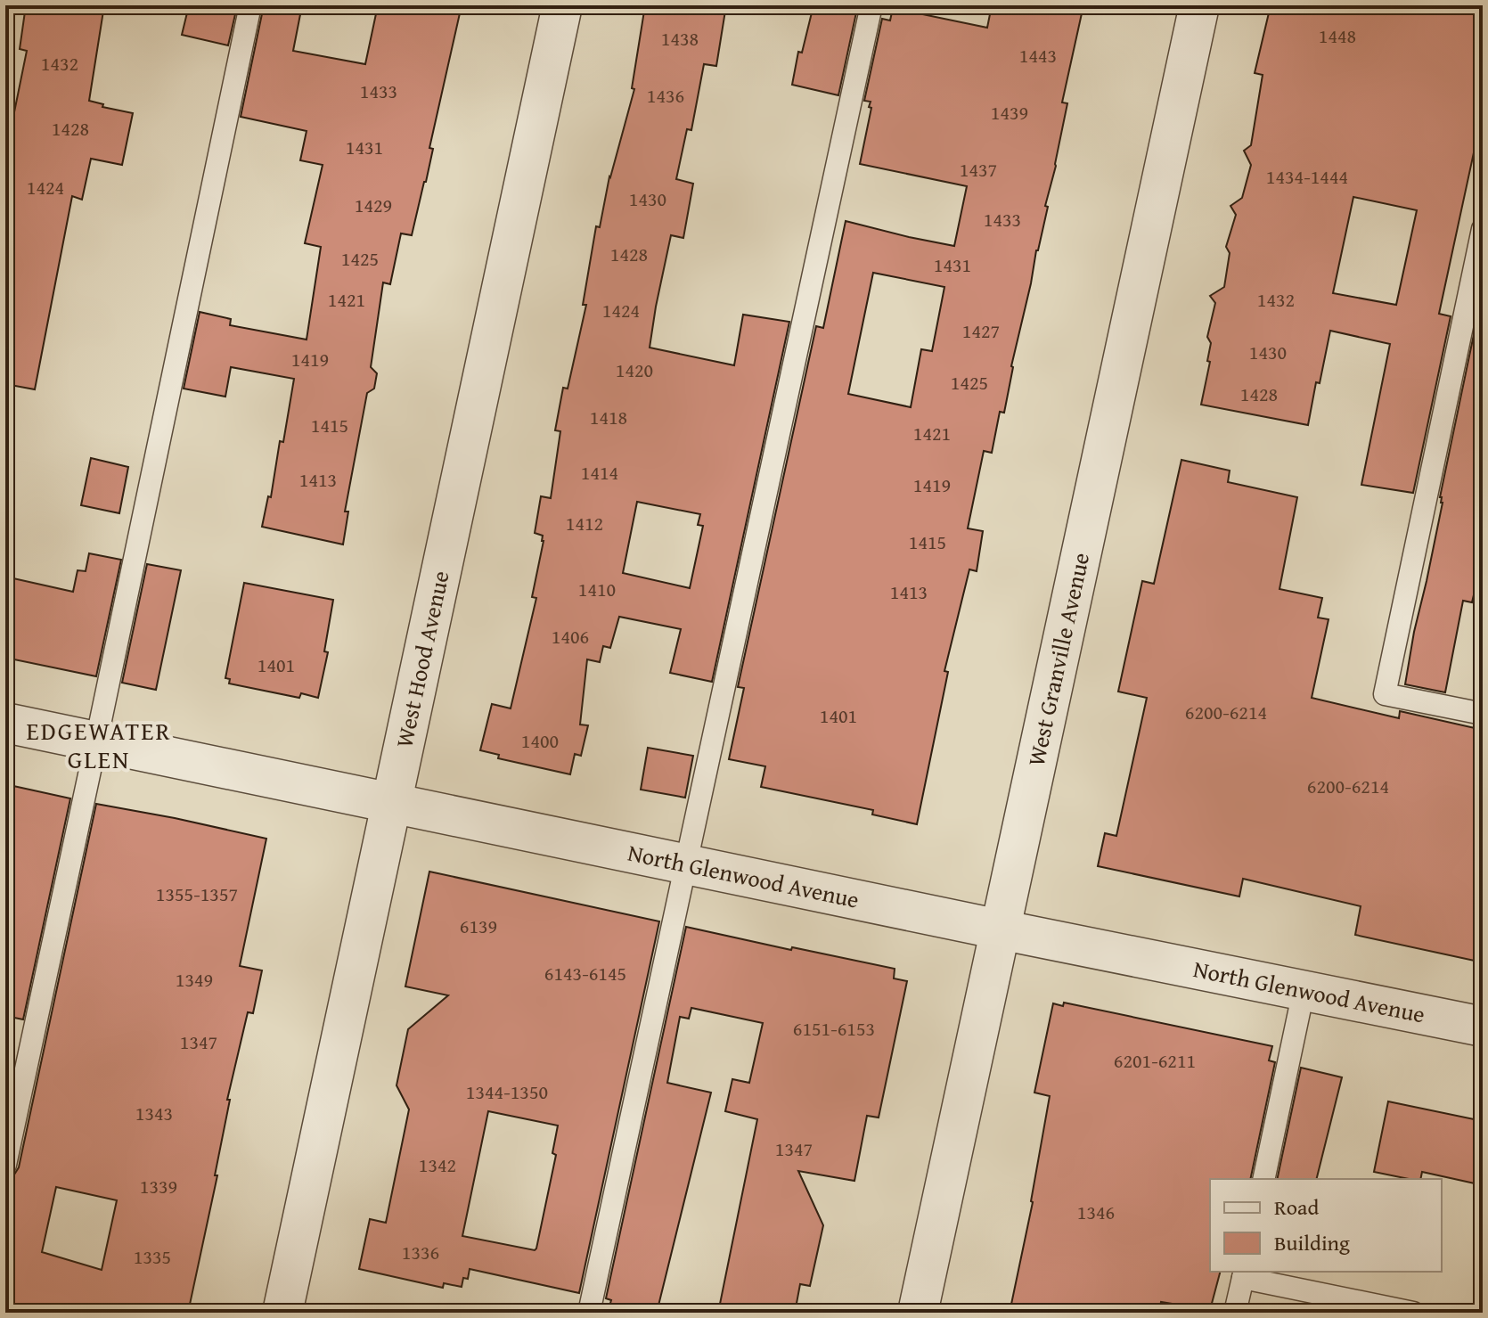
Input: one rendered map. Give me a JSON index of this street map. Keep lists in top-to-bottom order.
{
  "streets": {
    "street": ["West Granville Avenue", "West Hood Avenue", "North Glenwood Avenue"]
  },
  "crossings": [
    ["West Granville Avenue", "North Glenwood Avenue"],
    ["West Hood Avenue", "North Glenwood Avenue"]
  ],
  "districts": ["EDGEWATER GLEN"],
  "house_numbers": [
    "1448",
    "1438",
    "1443",
    "1432",
    "1433",
    "1436",
    "1439",
    "1428",
    "1431",
    "1437",
    "1434-1444",
    "1424",
    "1430",
    "1429",
    "1433",
    "1428",
    "1425",
    "1431",
    "1421",
    "1432",
    "1424",
    "1427",
    "1430",
    "1419",
    "1420",
    "1425",
    "1428",
    "1418",
    "1415",
    "1421",
    "1414",
    "1413",
    "1419",
    "1412",
    "1415",
    "1410",
    "1413",
    "1406",
    "1401",
    "6200-6214",
    "1401",
    "1400",
    "6200-6214",
    "1355-1357",
    "6139",
    "6143-6145",
    "1349",
    "6151-6153",
    "1347",
    "6201-6211",
    "1344-1350",
    "1343",
    "1347",
    "1342",
    "1339",
    "1346",
    "1336",
    "1335"
  ],
  "legend": ["Road", "Building"]
}
